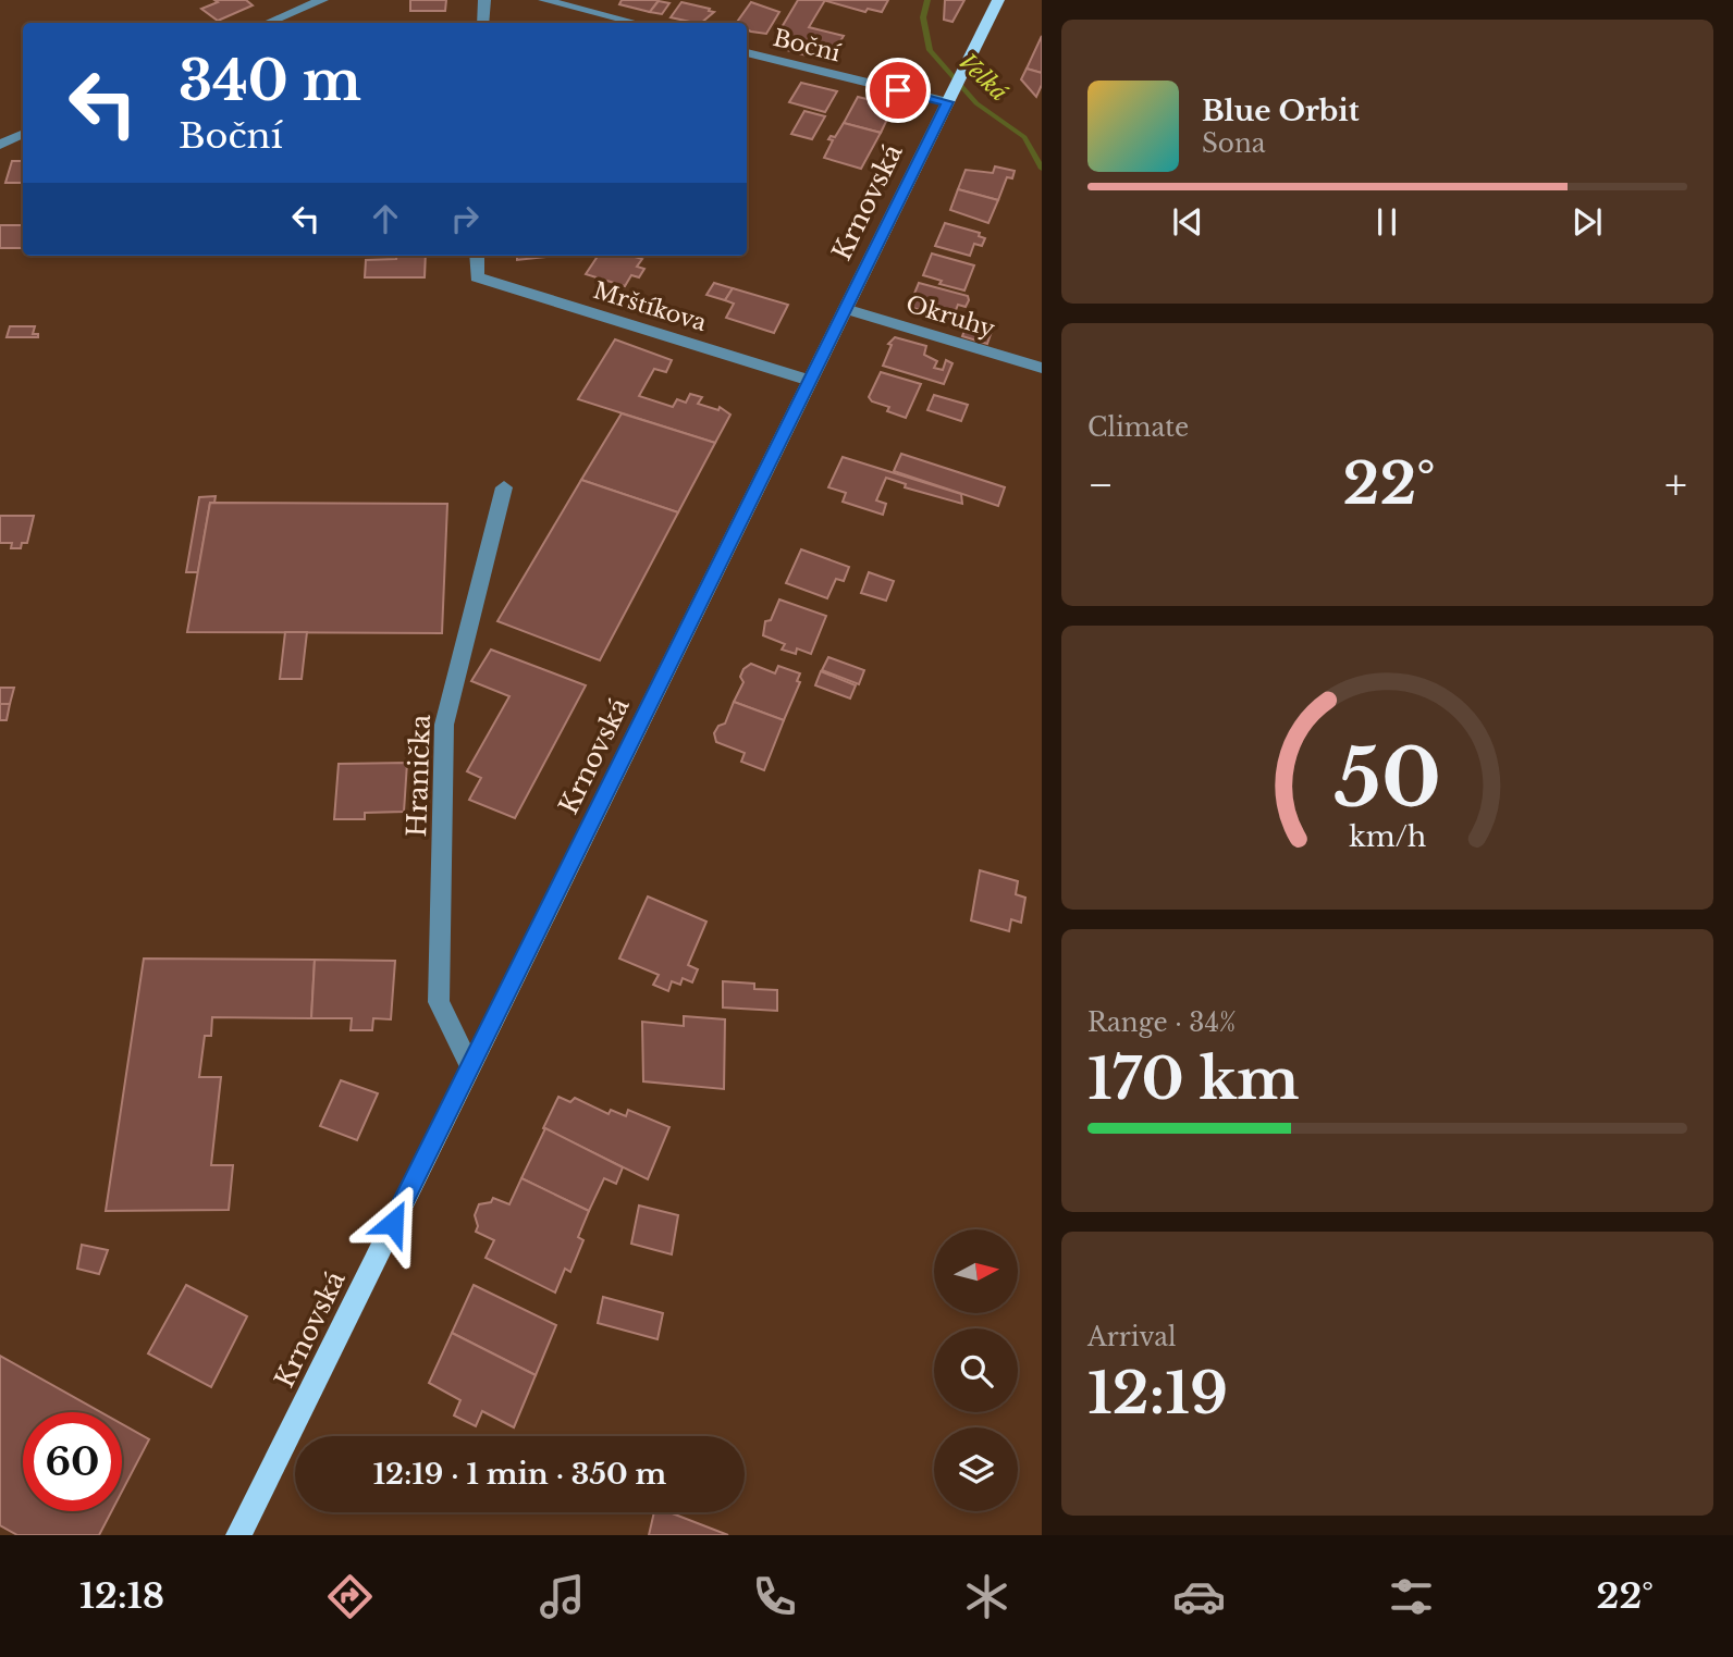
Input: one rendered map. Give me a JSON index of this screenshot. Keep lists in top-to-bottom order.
{
  "streets": {
    "main road": ["Krnovská"],
    "street": [
      "Boční",
      "Mrštíkova",
      "Okruhy",
      "Hranička"
    ]
  },
  "crossings": [
    ["Boční", "Krnovská"],
    ["Krnovská", "Mrštíkova"],
    ["Krnovská", "Okruhy"],
    ["Krnovská", "Hranička"]
  ],
  "water": ["Velká"],
  "north": "right",
  "page": {
    "turn": ["340 m", "Boční"],
    "song": ["Blue Orbit", "Sona"],
    "tile": [
      "Climate",
      ["Range · 34%", "170 km"],
      ["Arrival", "12:19"]
    ],
    "heat": ["−", "22°", "+"],
    "limit": "60",
    "trip": "12:19 · 1 min · 350 m",
    "tabs": ["12:18", "22°"],
    "gauge": ["50", "km/h"]
  }
}
